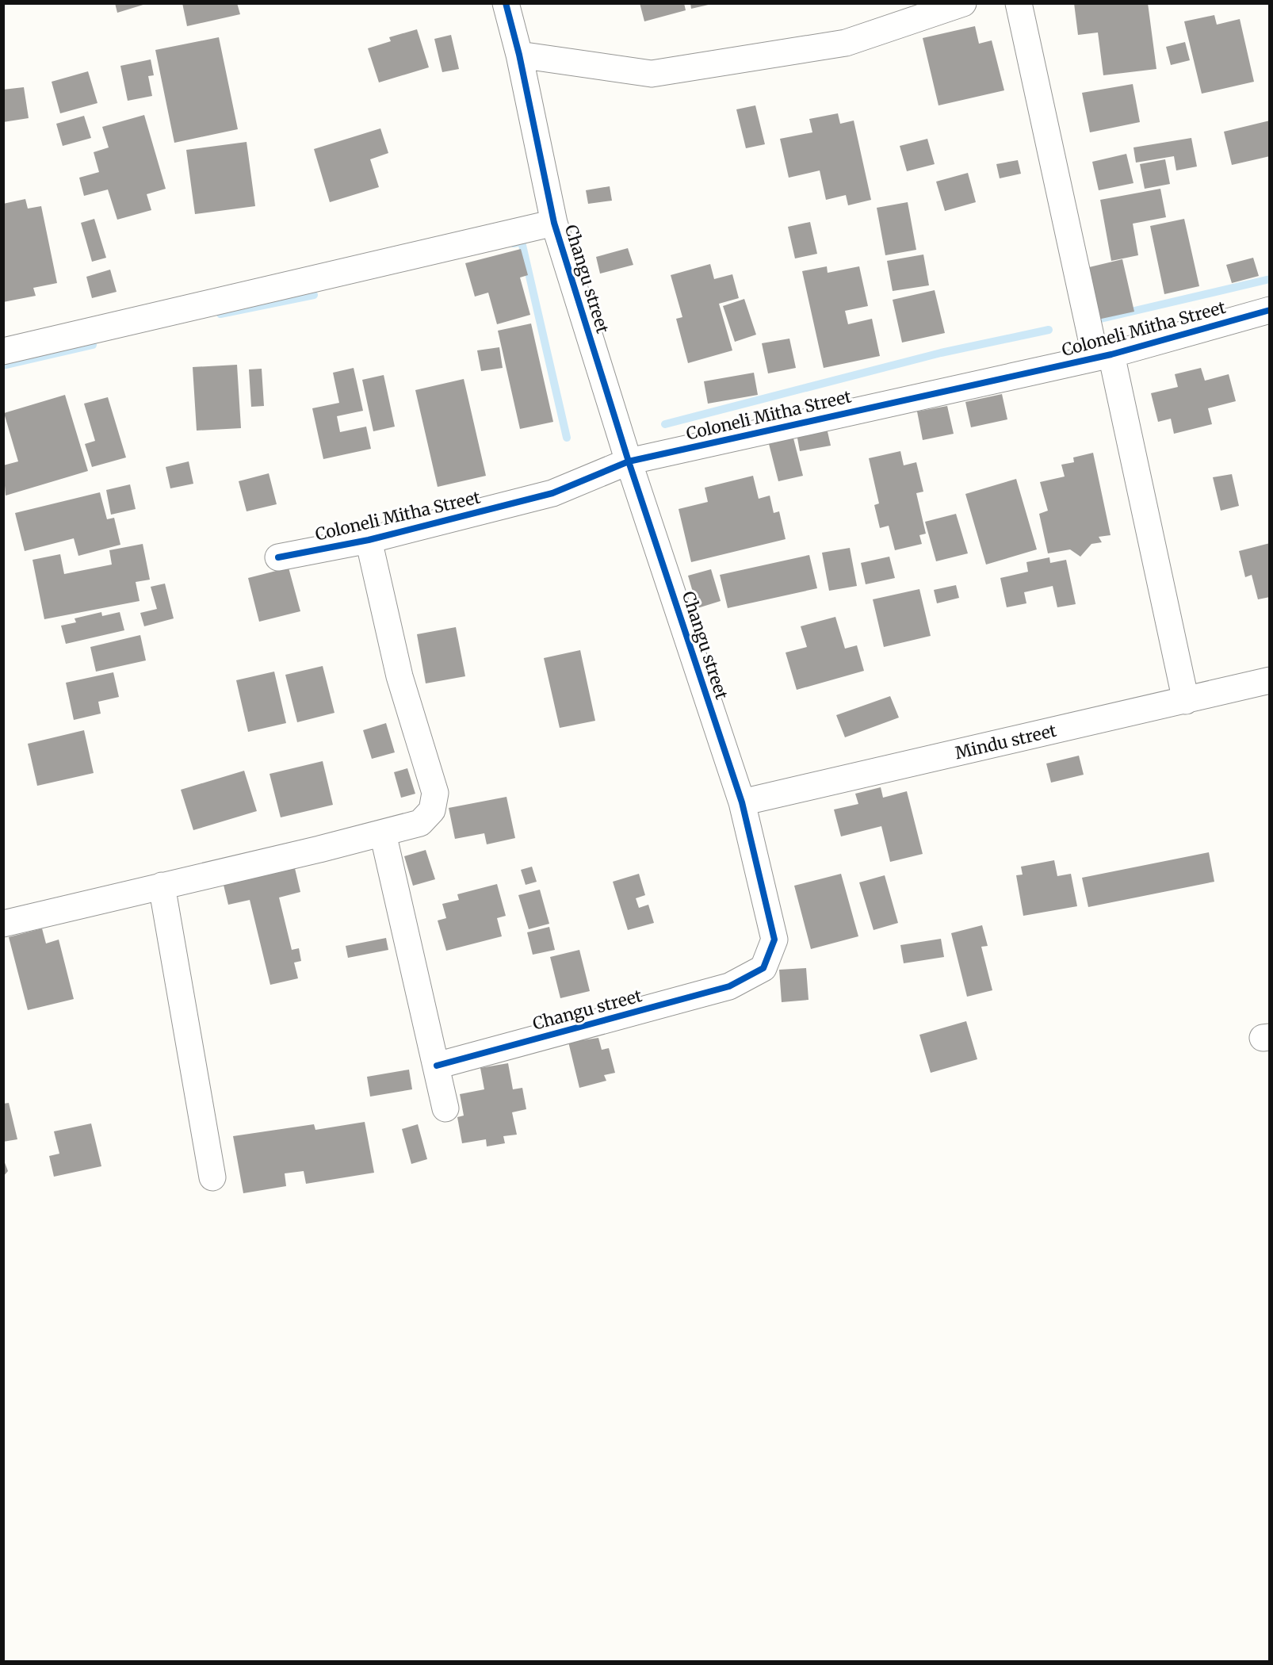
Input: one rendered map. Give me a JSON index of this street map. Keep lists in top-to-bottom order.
{
  "streets": {
    "street": ["Changu street", "Coloneli Mitha Street", "Mindu street"]
  },
  "crossings": [
    ["Changu street", "Coloneli Mitha Street"],
    ["Changu street", "Mindu street"]
  ]
}
